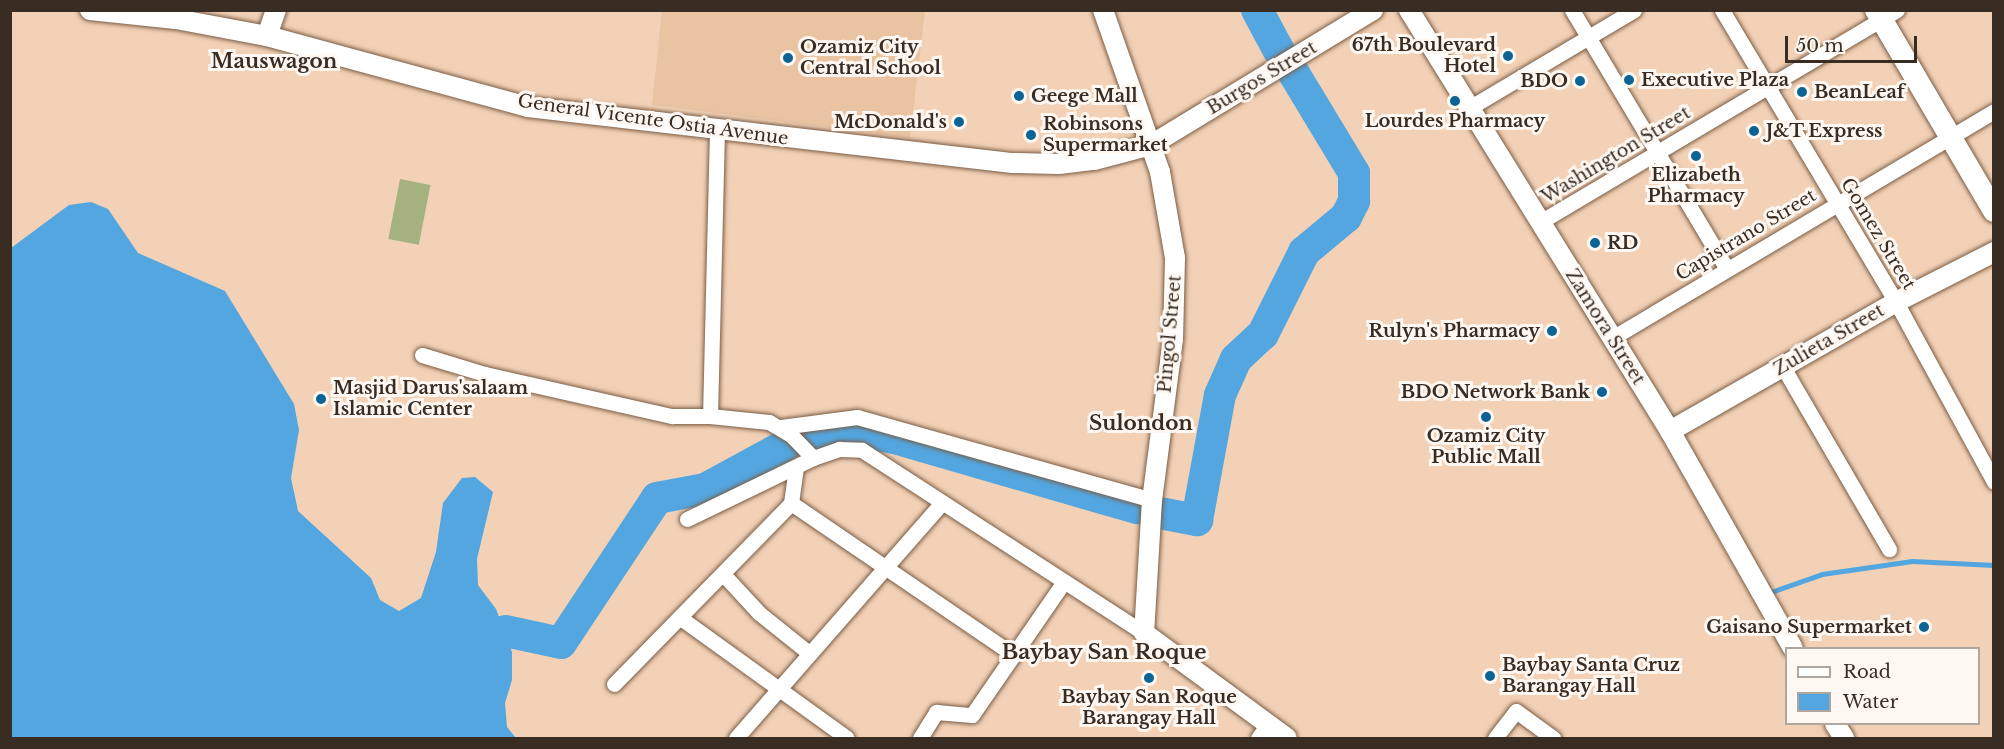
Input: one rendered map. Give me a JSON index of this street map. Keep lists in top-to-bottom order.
{
  "streets": {
    "street": [
      "Burgos Street",
      "General Vicente Ostia Avenue",
      "Washington Street",
      "Gomez Street",
      "Capistrano Street",
      "Zamora Street",
      "Pingol Street",
      "Zulieta Street"
    ]
  },
  "crossings": [
    ["Burgos Street", "General Vicente Ostia Avenue"],
    ["Burgos Street", "Pingol Street"],
    ["General Vicente Ostia Avenue", "Pingol Street"],
    ["Washington Street", "Gomez Street"],
    ["Washington Street", "Zamora Street"],
    ["Gomez Street", "Capistrano Street"],
    ["Gomez Street", "Zulieta Street"],
    ["Capistrano Street", "Zamora Street"],
    ["Zamora Street", "Zulieta Street"]
  ],
  "districts": ["Mauswagon", "Sulondon", "Baybay San Roque"],
  "places": [
    "67th Boulevard Hotel",
    "Ozamiz City Central School",
    "Executive Plaza",
    "BDO",
    "BeanLeaf",
    "Geege Mall",
    "Lourdes Pharmacy",
    "McDonald's",
    "J&T Express",
    "Robinsons Supermarket",
    "Elizabeth Pharmacy",
    "RD",
    "Rulyn's Pharmacy",
    "BDO Network Bank",
    "Masjid Darus'salaam Islamic Center",
    "Ozamiz City Public Mall",
    "Gaisano Supermarket",
    "Baybay Santa Cruz Barangay Hall",
    "Baybay San Roque Barangay Hall"
  ],
  "legend": ["Road", "Water"],
  "scale_bar": "50 m"
}
